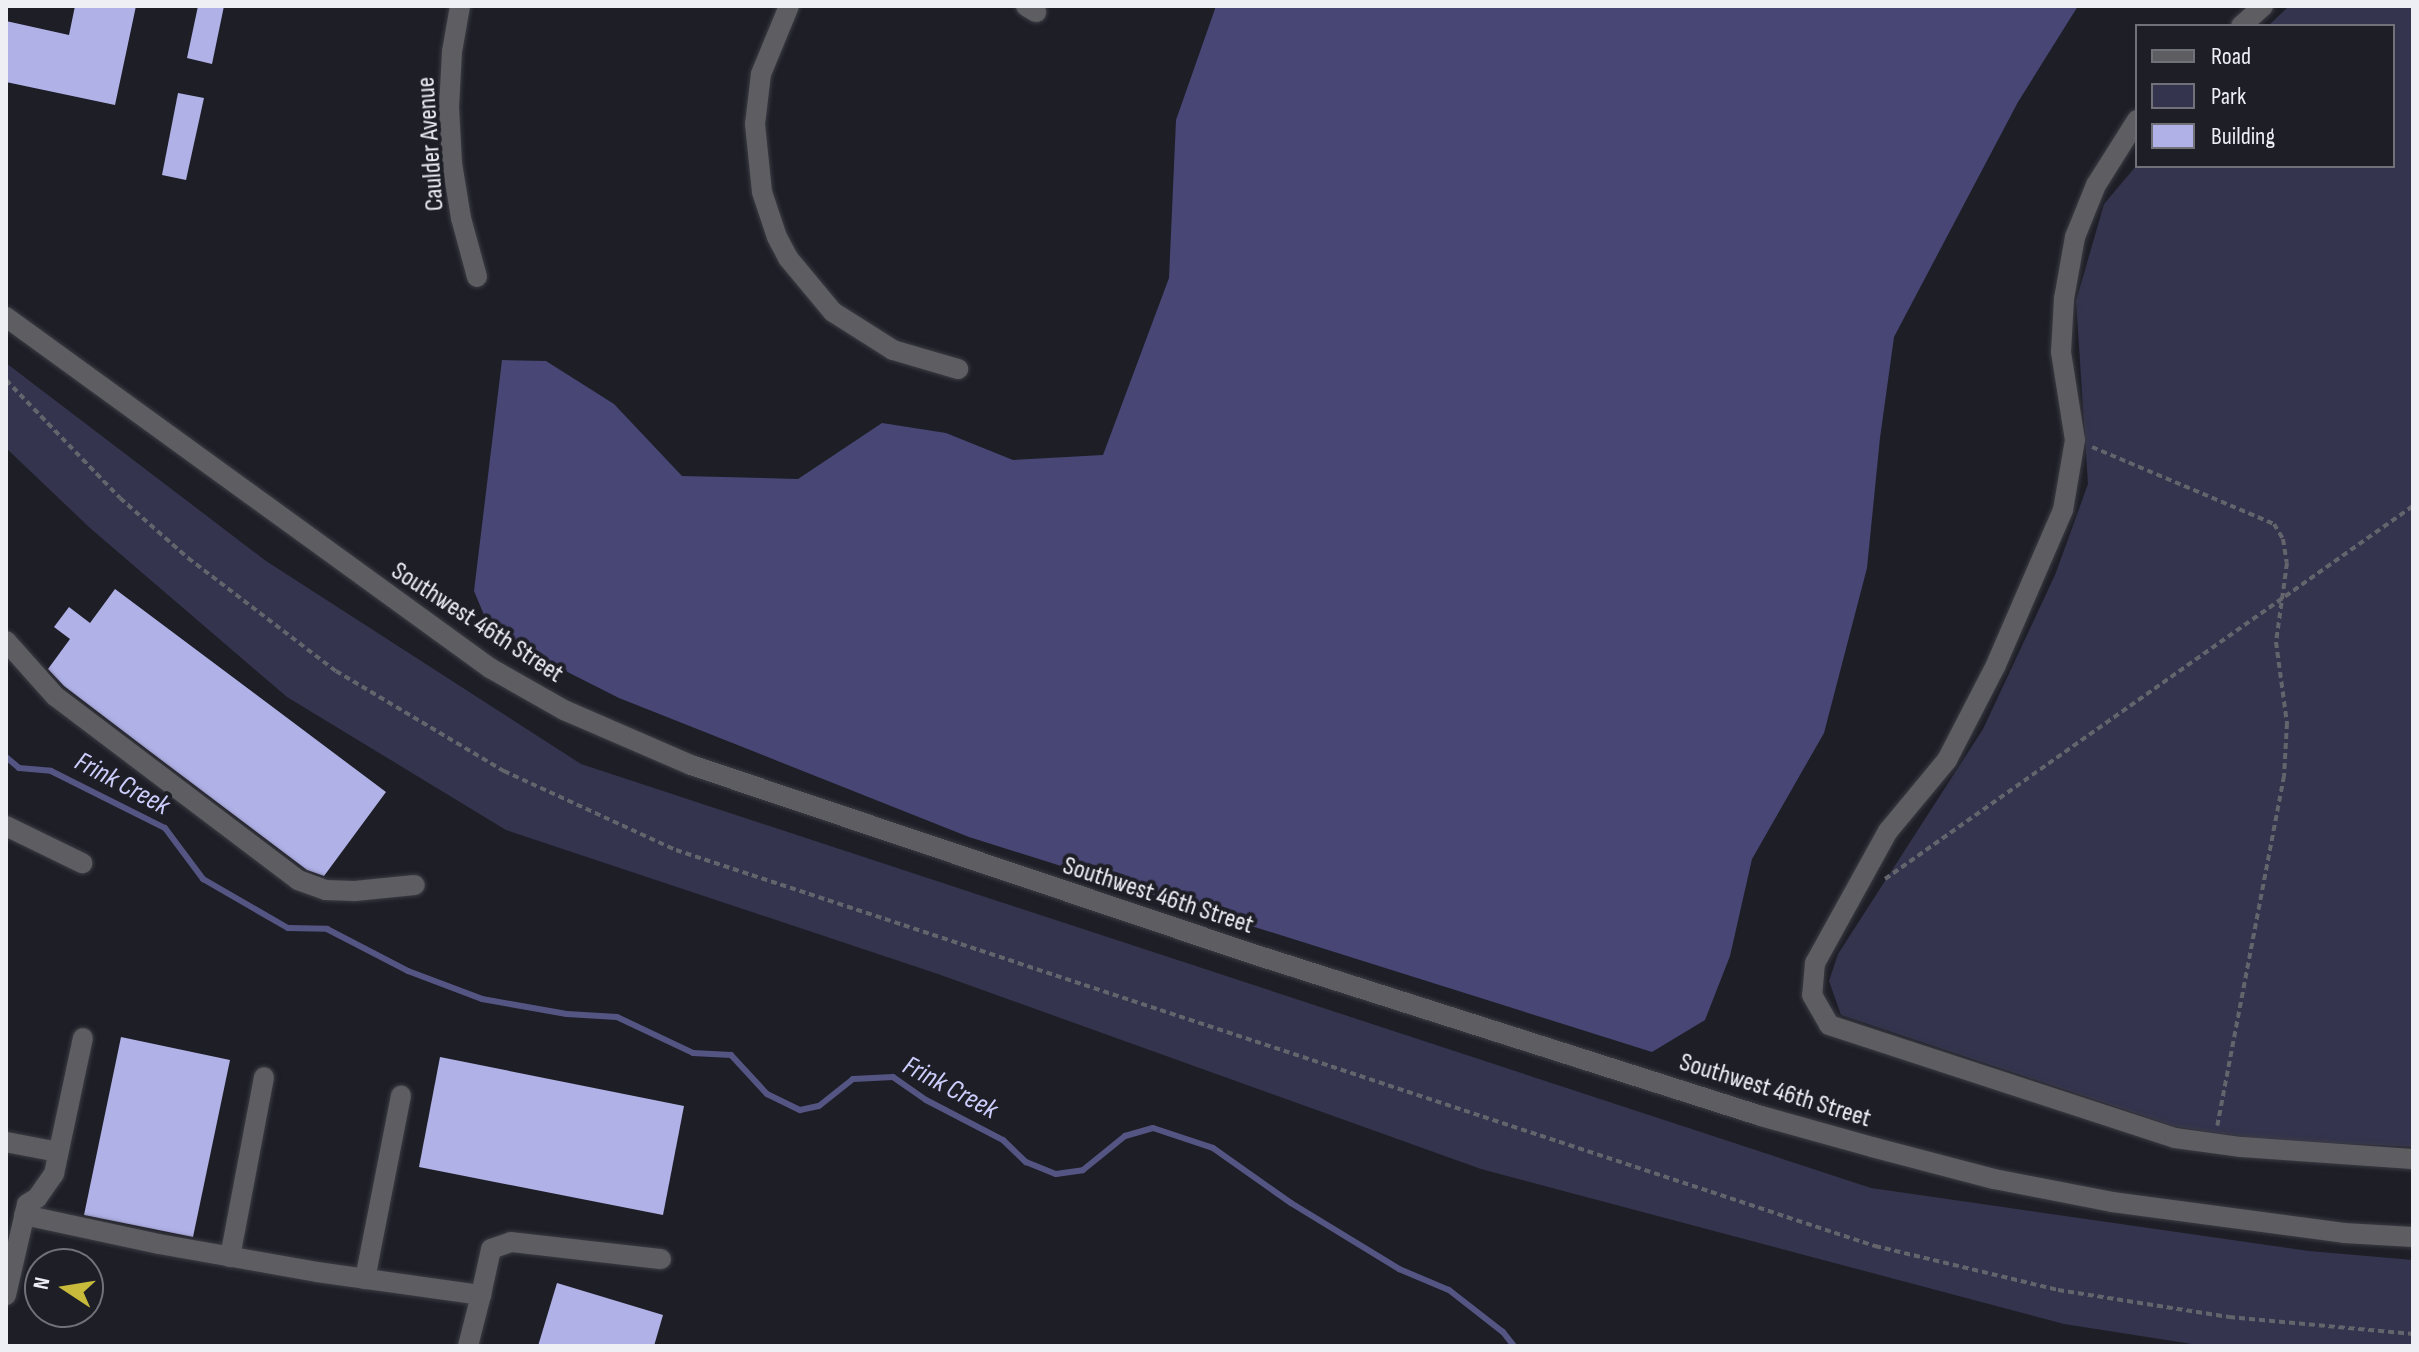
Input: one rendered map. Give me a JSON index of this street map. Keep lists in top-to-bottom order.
{
  "streets": {
    "street": ["Caulder Avenue", "Southwest 46th Street"]
  },
  "water": ["Frink Creek"],
  "legend": ["Road", "Park", "Building"],
  "north": "left"
}
